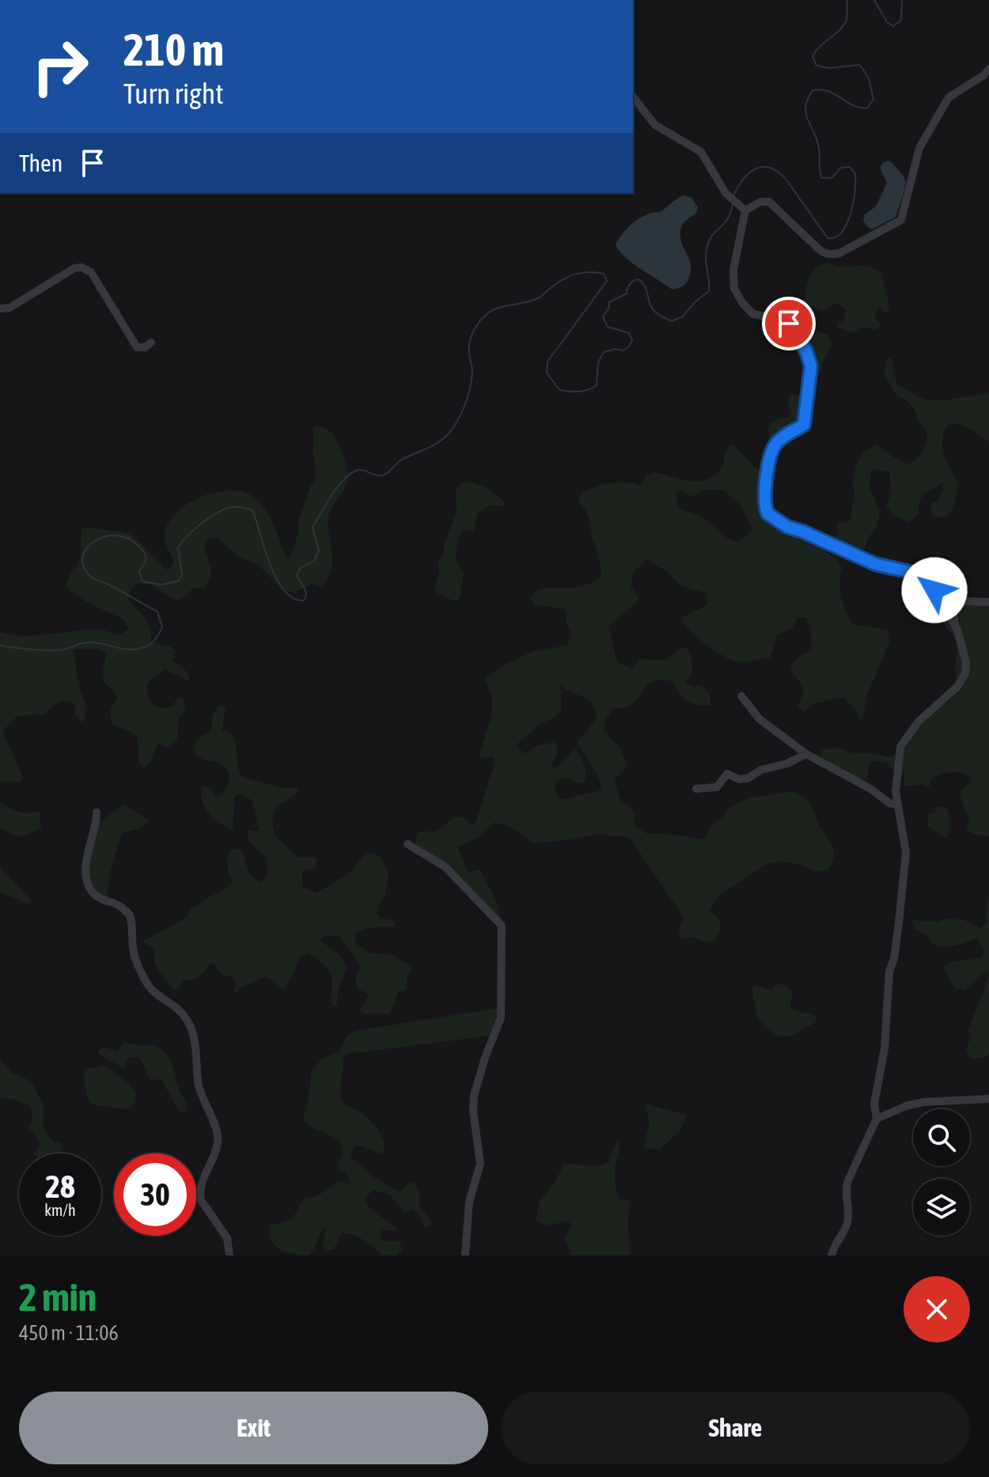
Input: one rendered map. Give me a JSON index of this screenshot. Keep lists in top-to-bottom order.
{
  "page": {
    "turn": ["210 m", "Turn right"],
    "then": "Then",
    "speed": "28 km/h",
    "limit": "30",
    "heading": ["2 min", "450 m · 11:06"],
    "buttons": ["Exit", "Share"]
  }
}
